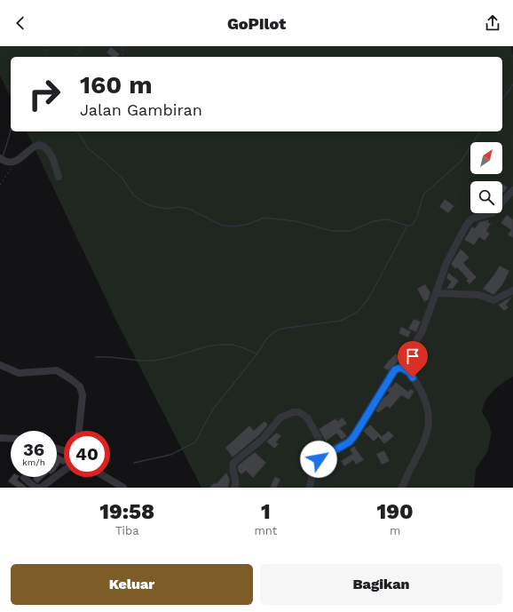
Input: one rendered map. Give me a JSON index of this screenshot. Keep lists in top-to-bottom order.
{
  "north": "top right",
  "page": {
    "header": "GoPilot",
    "turn": ["160 m", "Jalan Gambiran"],
    "speed": "36 km/h",
    "limit": "40",
    "eta": [
      "19:58",
      "Tiba",
      "1",
      "mnt",
      "190",
      "m"
    ],
    "buttons": ["Keluar", "Bagikan"]
  }
}
